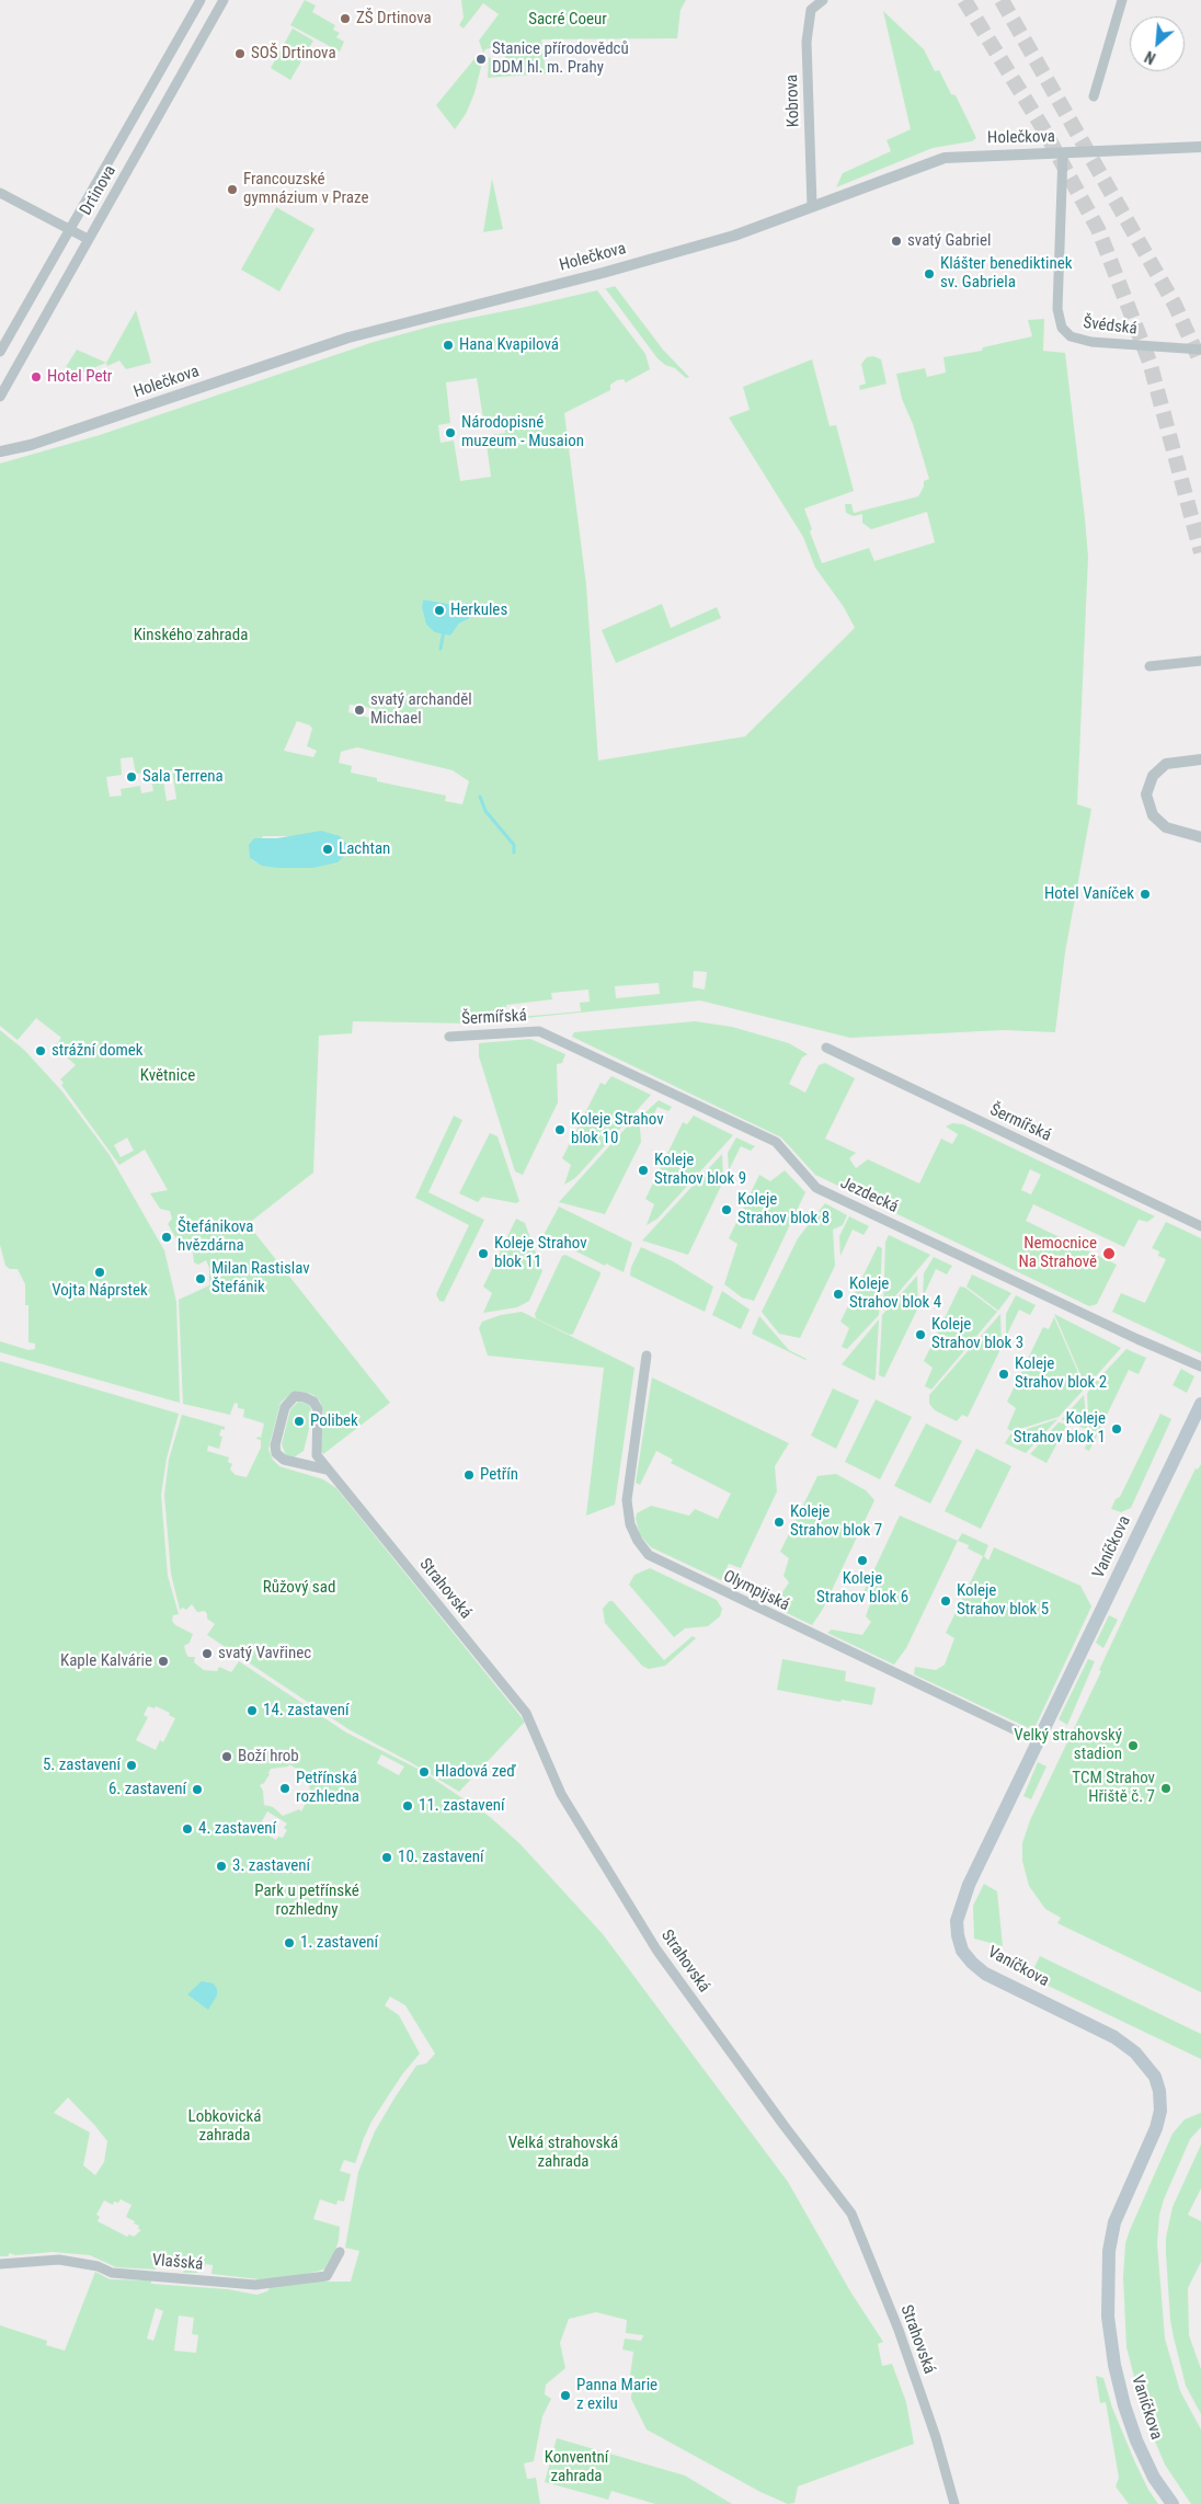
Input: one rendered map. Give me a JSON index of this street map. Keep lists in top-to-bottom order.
{
  "streets": {
    "main road": ["Vaníčkova"],
    "street": [
      "Kobrova",
      "Holečkova",
      "Drtinova",
      "Švédská",
      "Šermířská",
      "Jezdecká",
      "Strahovská",
      "Olympijská",
      "Vlašská"
    ]
  },
  "crossings": [
    ["Kobrova", "Holečkova"],
    ["Holečkova", "Švédská"],
    ["Šermířská", "Jezdecká"],
    ["Vaníčkova", "Olympijská"]
  ],
  "parks": [
    "Sacré Coeur",
    "Kinského zahrada",
    "Květnice",
    "Růžový sad",
    "Park u petřínské rozhledny",
    "Lobkovická zahrada",
    "Velká strahovská zahrada",
    "Konventní zahrada"
  ],
  "places": [
    "ZŠ Drtinova",
    "SOŠ Drtinova",
    "Stanice přírodovědců DDM hl. m. Prahy",
    "Francouzské gymnázium v Praze",
    "svatý Gabriel",
    "Klášter benediktinek sv. Gabriela",
    "Hana Kvapilová",
    "Hotel Petr",
    "Národopisné muzeum - Musaion",
    "Herkules",
    "svatý archanděl Michael",
    "Sala Terrena",
    "Lachtan",
    "Hotel Vaníček",
    "strážní domek",
    "Koleje Strahov blok 10",
    "Koleje Strahov blok 9",
    "Koleje Strahov blok 8",
    "Štefánikova hvězdárna",
    "Koleje Strahov blok 11",
    "Nemocnice Na Strahově",
    "Vojta Náprstek",
    "Milan Rastislav Štefánik",
    "Koleje Strahov blok 4",
    "Koleje Strahov blok 3",
    "Koleje Strahov blok 2",
    "Polibek",
    "Koleje Strahov blok 1",
    "Petřín",
    "Koleje Strahov blok 7",
    "Koleje Strahov blok 6",
    "Koleje Strahov blok 5",
    "svatý Vavřinec",
    "Kaple Kalvárie",
    "14. zastavení",
    "Velký strahovský stadion",
    "Boží hrob",
    "5. zastavení",
    "Hladová zeď",
    "Petřínská rozhledna",
    "TCM Strahov Hřiště č. 7",
    "6. zastavení",
    "11. zastavení",
    "4. zastavení",
    "10. zastavení",
    "3. zastavení",
    "1. zastavení",
    "Panna Marie z exilu"
  ],
  "north": "bottom left"
}
